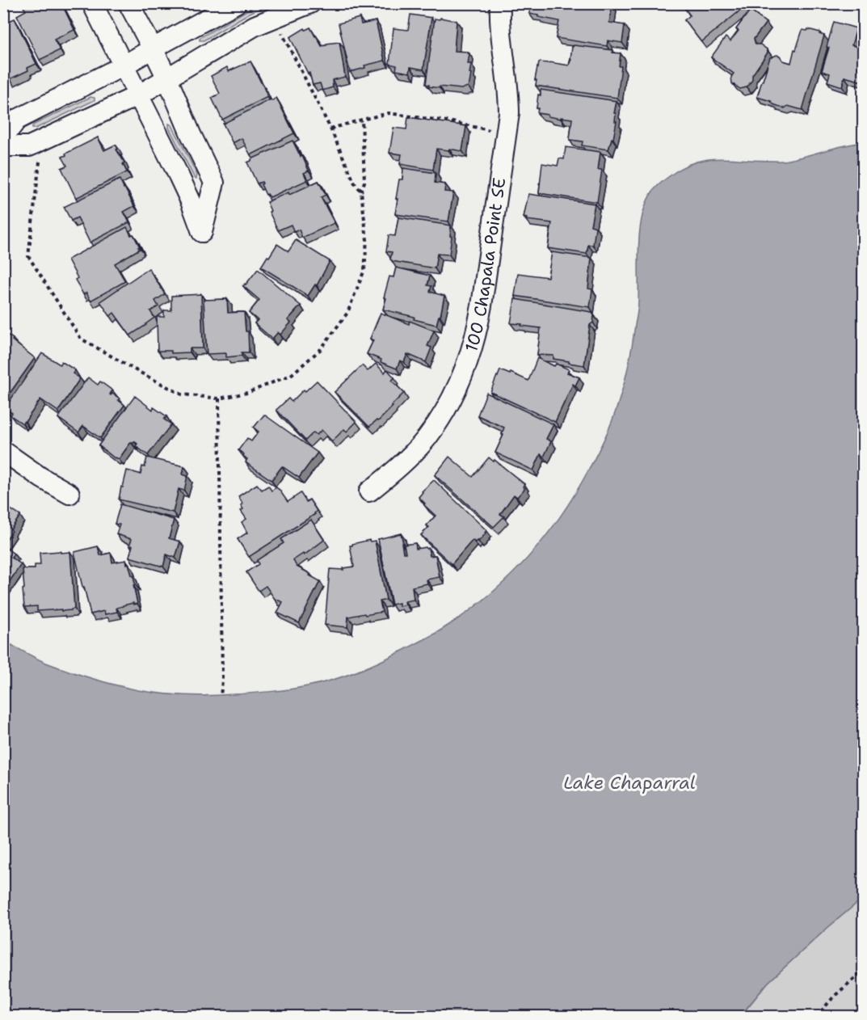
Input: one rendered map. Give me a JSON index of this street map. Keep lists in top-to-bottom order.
{
  "streets": {
    "street": ["100 Chapala Point SE"]
  },
  "water": ["Lake Chaparral"]
}
